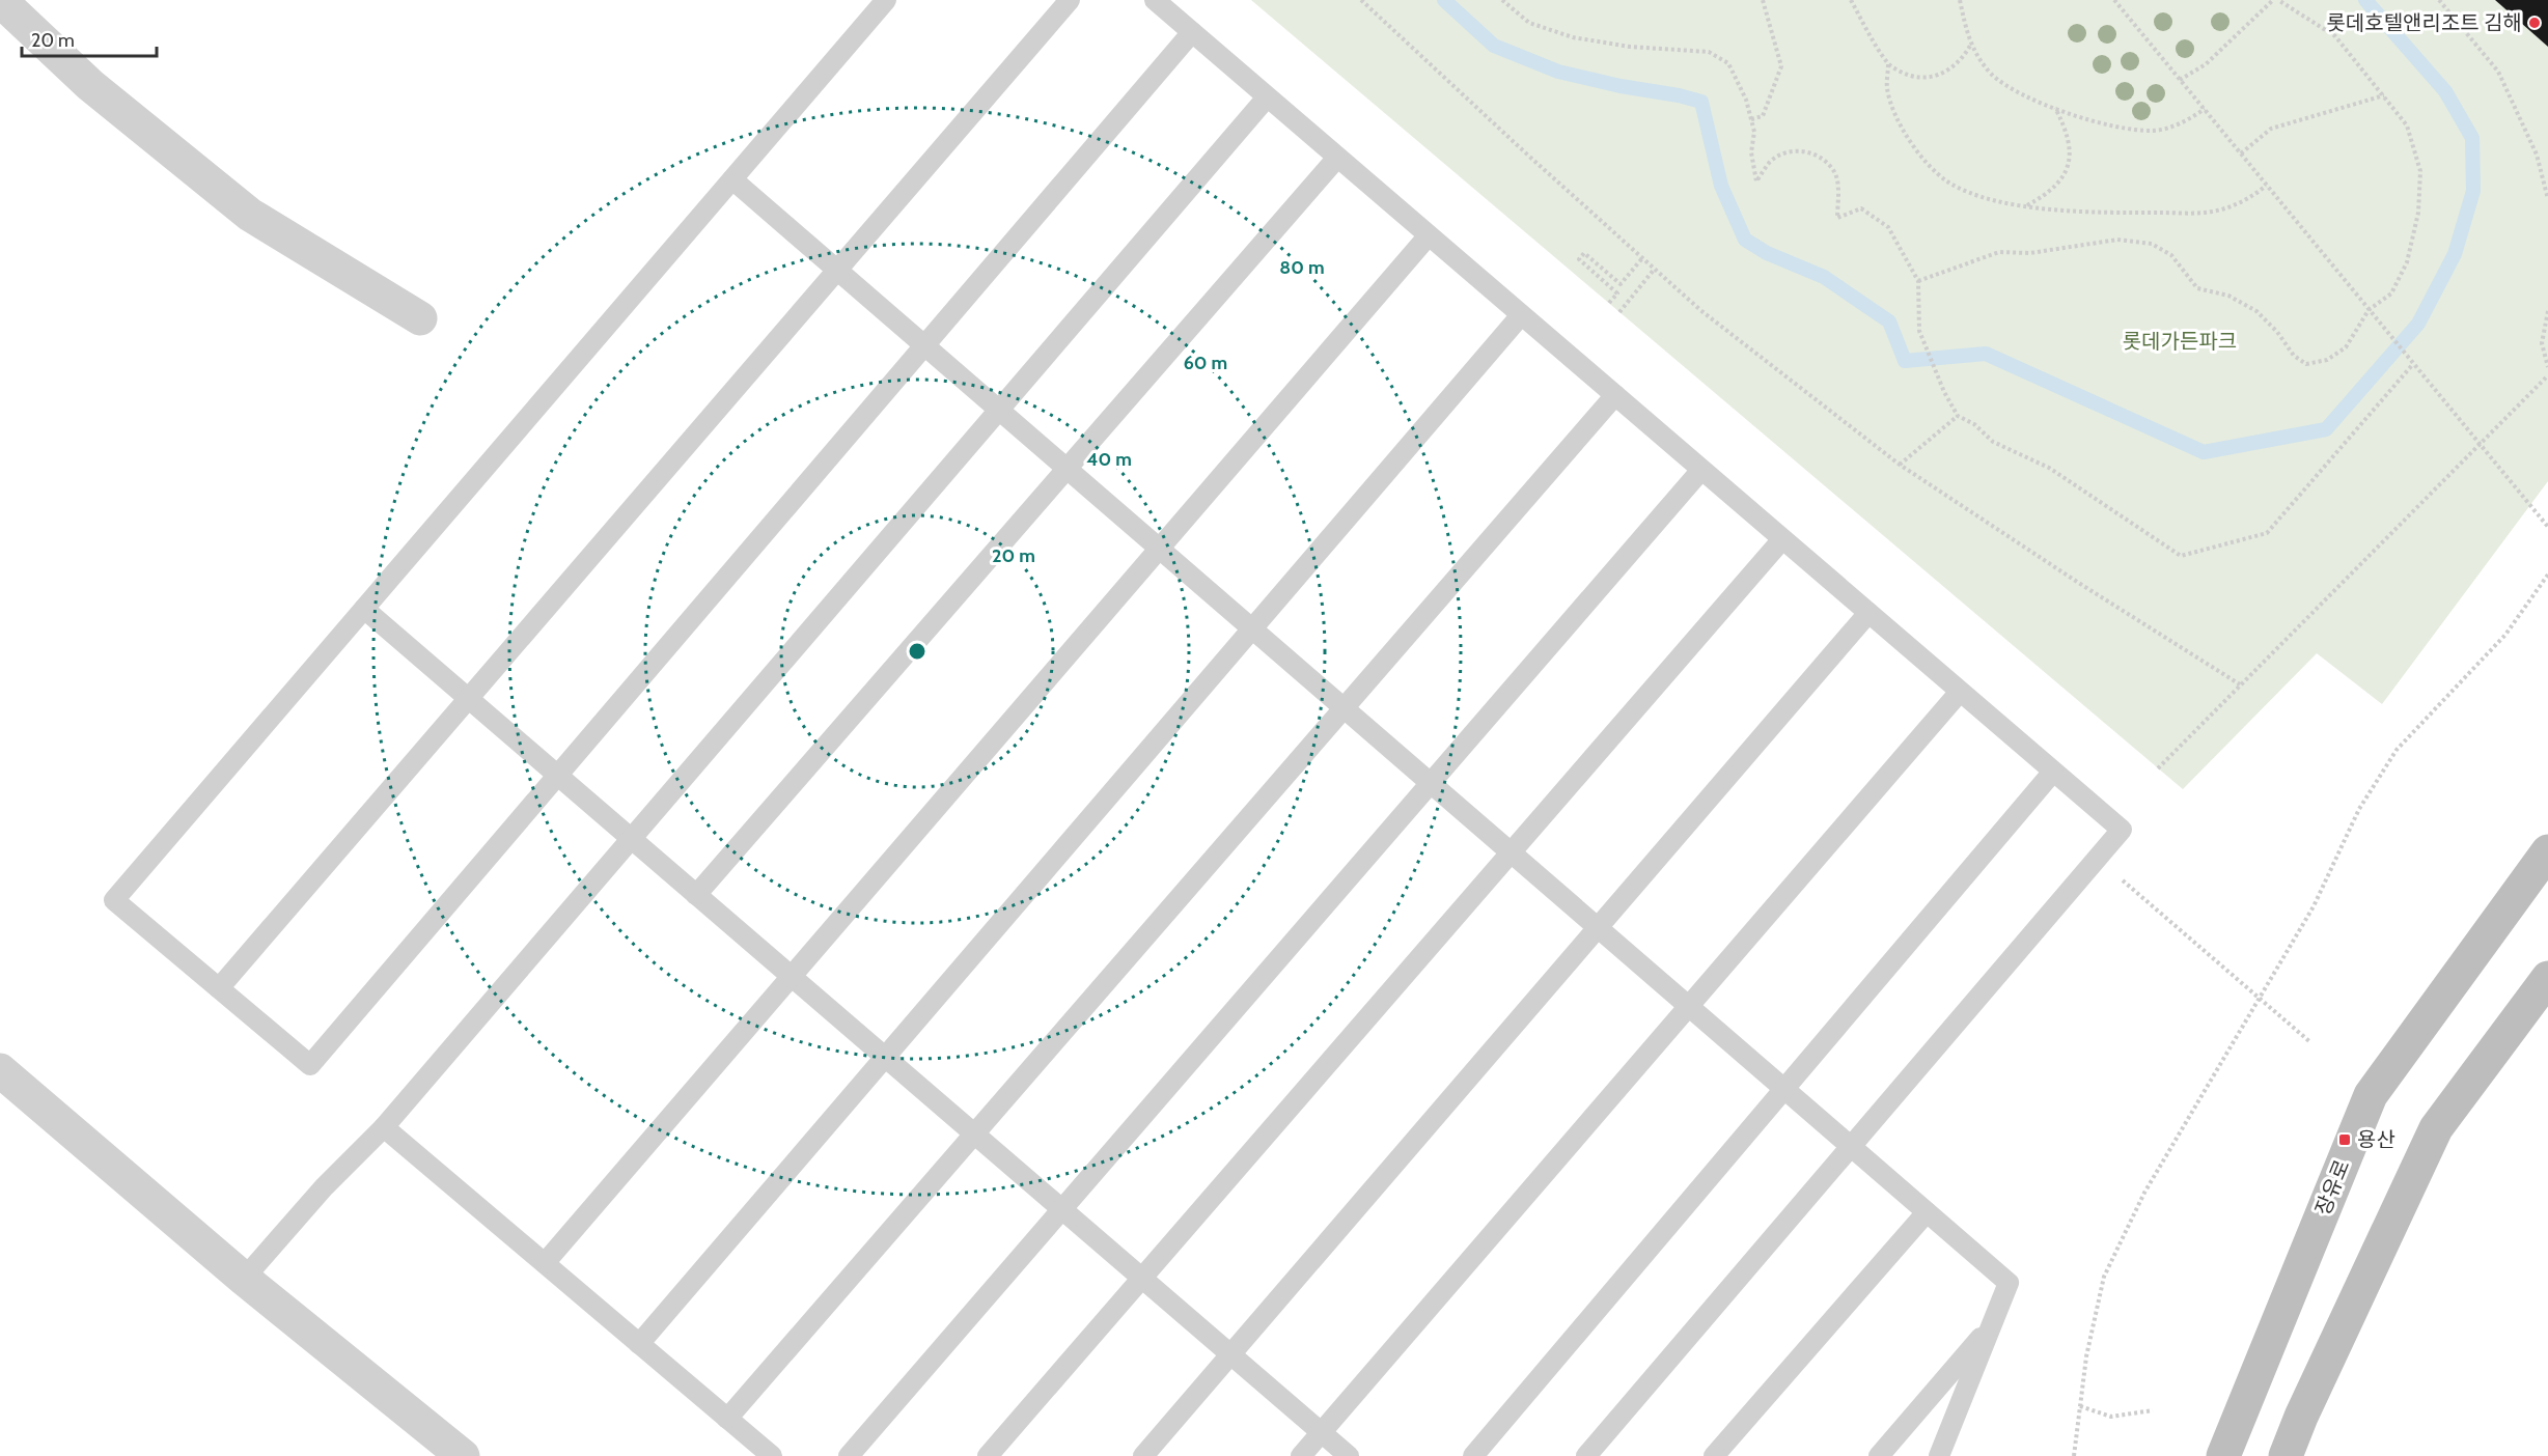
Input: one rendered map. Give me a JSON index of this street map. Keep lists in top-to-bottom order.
{
  "streets": {
    "main road": ["장유로"]
  },
  "parks": ["롯데가든파크"],
  "places": {
    "other": ["롯데호텔앤리조트 김해"],
    "transit": ["용산"]
  },
  "scale_bar": "20 m",
  "rings": [
    "80 m",
    "60 m",
    "40 m",
    "20 m"
  ]
}
